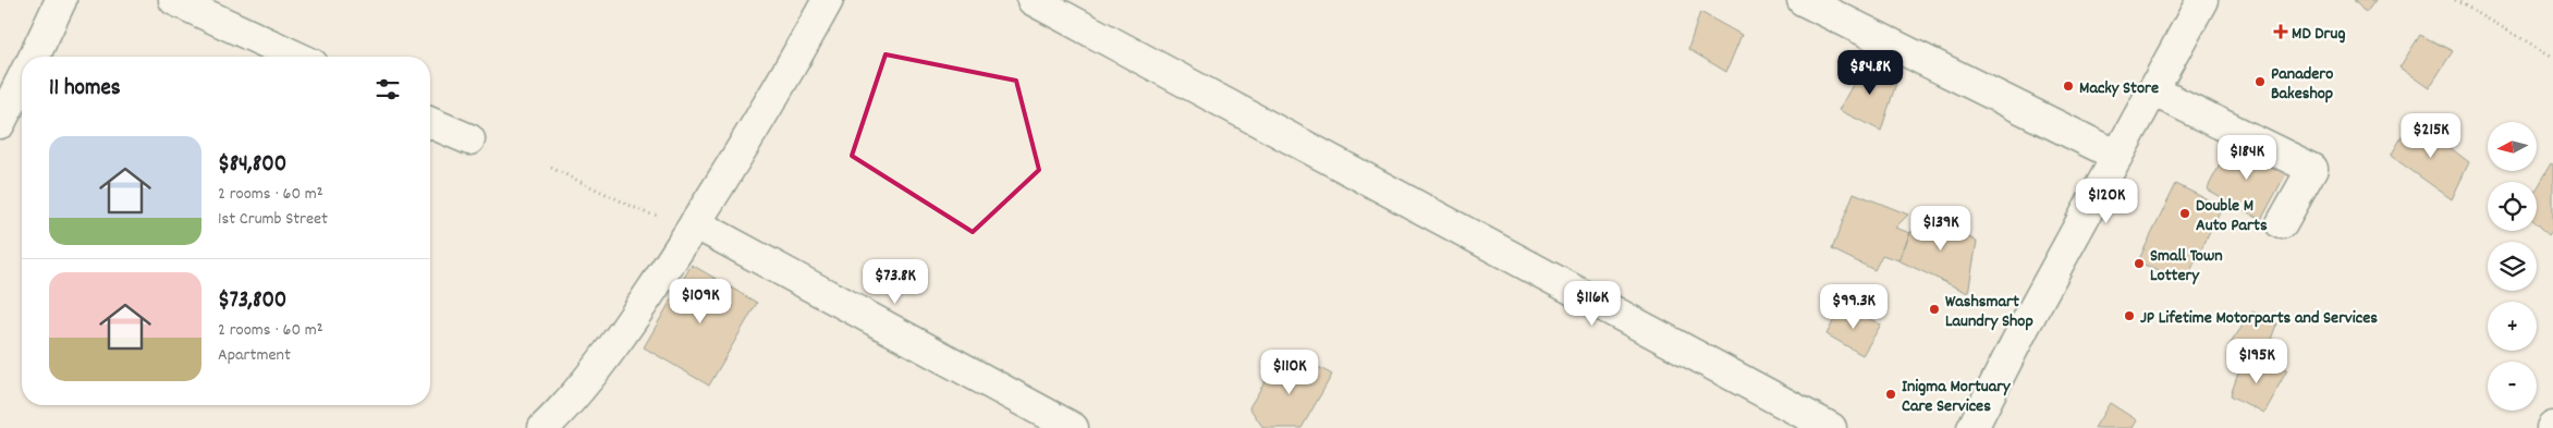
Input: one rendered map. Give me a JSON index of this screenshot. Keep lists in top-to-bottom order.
{
  "places": {
    "health": ["MD Drug"],
    "other": [
      "Panadero Bakeshop",
      "Macky Store",
      "Double M Auto Parts",
      "Small Town Lottery",
      "Washsmart Laundry Shop",
      "JP Lifetime Motorparts and Services",
      "Inigma Mortuary Care Services"
    ]
  },
  "north": "left",
  "page": {
    "price": [
      "$84.8K",
      "$215K",
      "$184K",
      "$120K",
      "$139K",
      "$73.8K",
      "$109K",
      "$116K",
      "$99.3K",
      "$195K",
      "$110K"
    ],
    "heading": "11 homes",
    "map_buttons": ["+", "−"],
    "list": [
      {
        "name": "$84,800",
        "note": "2 rooms · 60 m² · 1st Crumb Street"
      },
      {
        "name": "$73,800",
        "note": "2 rooms · 60 m² · Apartment"
      }
    ]
  }
}
